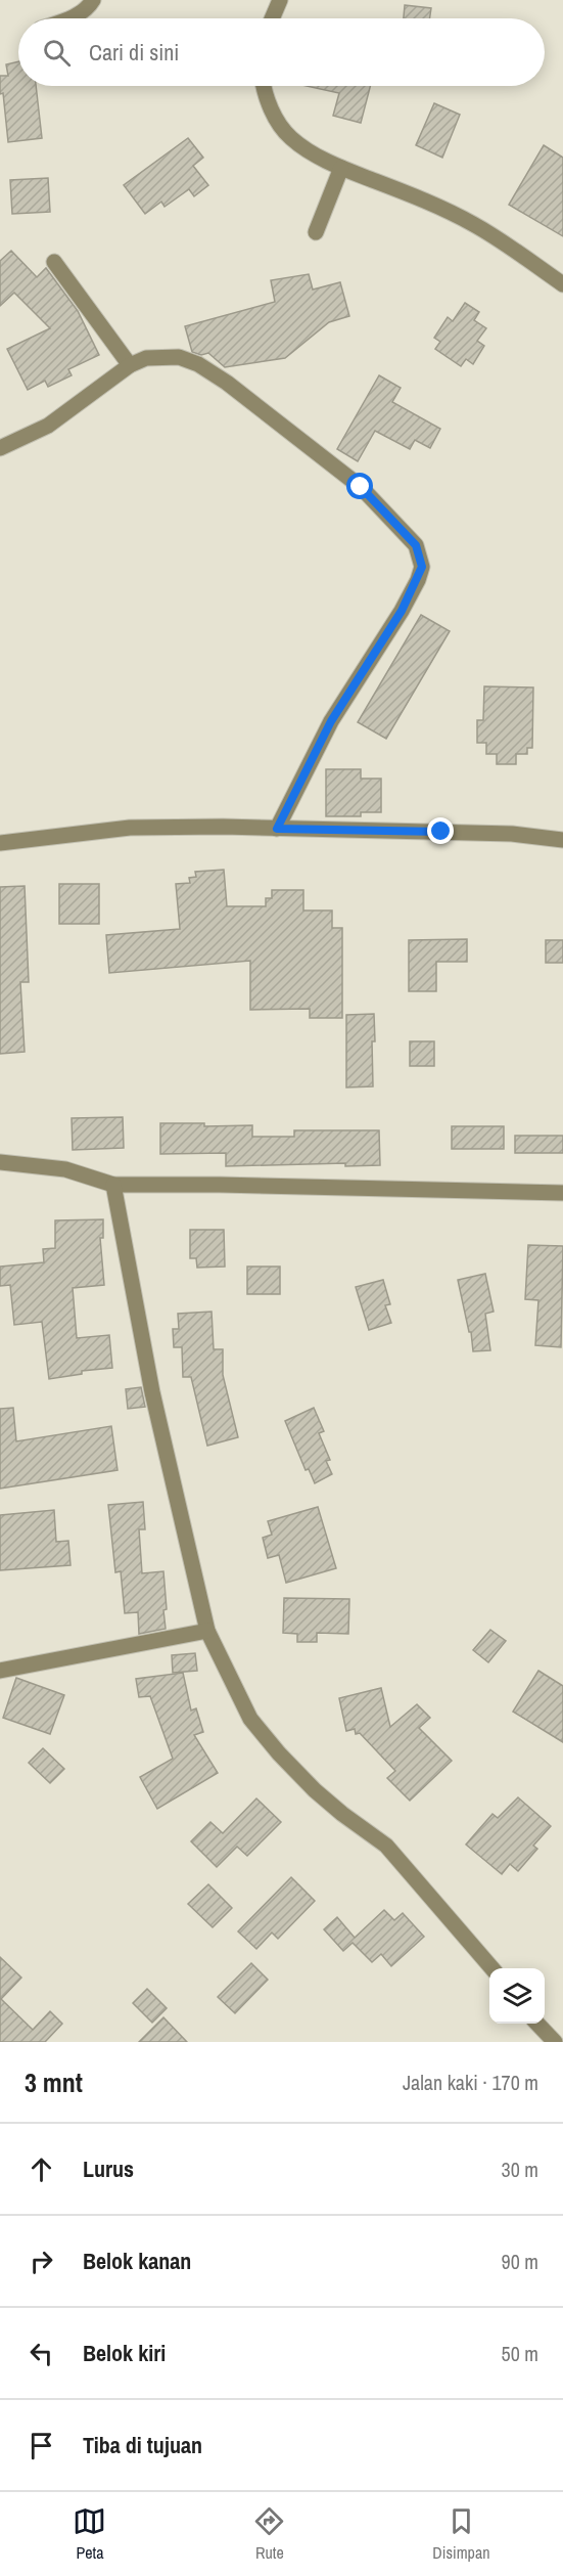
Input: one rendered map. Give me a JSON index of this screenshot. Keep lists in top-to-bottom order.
{
  "page": {
    "search": "Cari di sini",
    "heading": ["3 mnt", "Jalan kaki · 170 m"],
    "list": [
      ["Lurus", "30 m"],
      ["Belok kanan", "90 m"],
      ["Belok kiri", "50 m"],
      "Tiba di tujuan"
    ],
    "nav": ["Peta", "Rute", "Disimpan"]
  }
}
